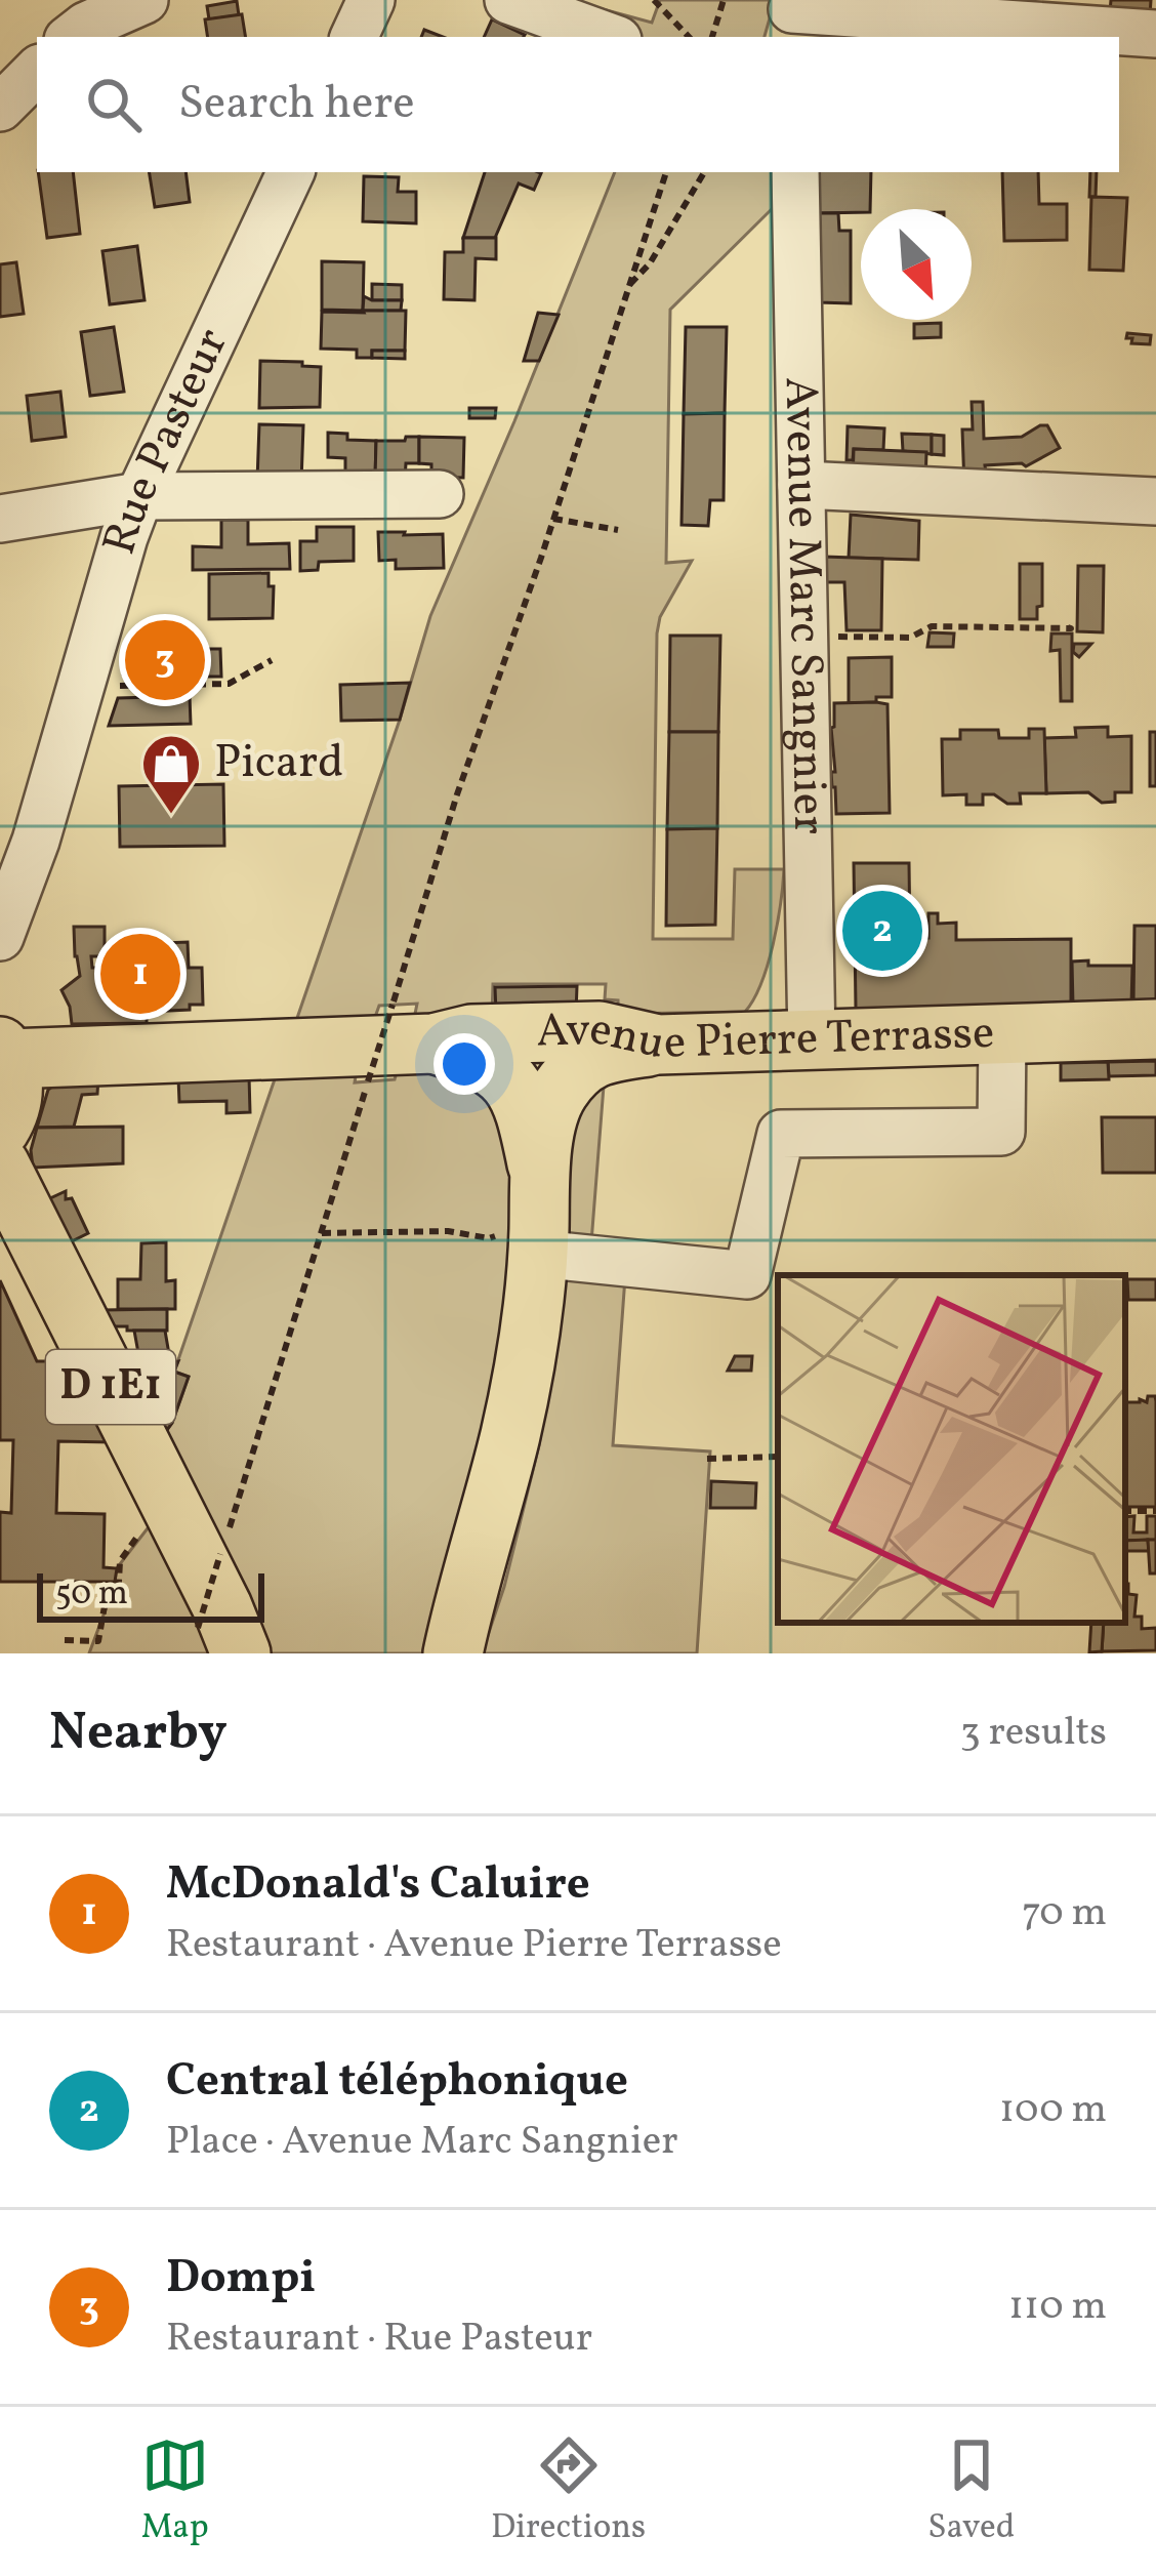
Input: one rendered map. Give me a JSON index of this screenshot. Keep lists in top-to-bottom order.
{
  "streets": {
    "main road": ["Avenue Pierre Terrasse", "D 1E1"],
    "street": ["Rue Pasteur", "Avenue Marc Sangnier"]
  },
  "crossings": [
    ["Avenue Marc Sangnier", "Avenue Pierre Terrasse"]
  ],
  "places": {
    "shop": ["Picard"]
  },
  "scale_bar": "50 m",
  "north": "bottom right",
  "page": {
    "search": "Search here",
    "pins": ["3", "2", "1"],
    "scale": "50 m",
    "heading": ["Nearby", "3 results"],
    "list": [
      {
        "mark": "1",
        "name": "McDonald's Caluire",
        "note": "Restaurant · Avenue Pierre Terrasse",
        "value": "70 m"
      },
      {
        "mark": "2",
        "name": "Central téléphonique",
        "note": "Place · Avenue Marc Sangnier",
        "value": "100 m"
      },
      {
        "mark": "3",
        "name": "Dompi",
        "note": "Restaurant · Rue Pasteur",
        "value": "110 m"
      }
    ],
    "nav": ["Map", "Directions", "Saved"]
  }
}
